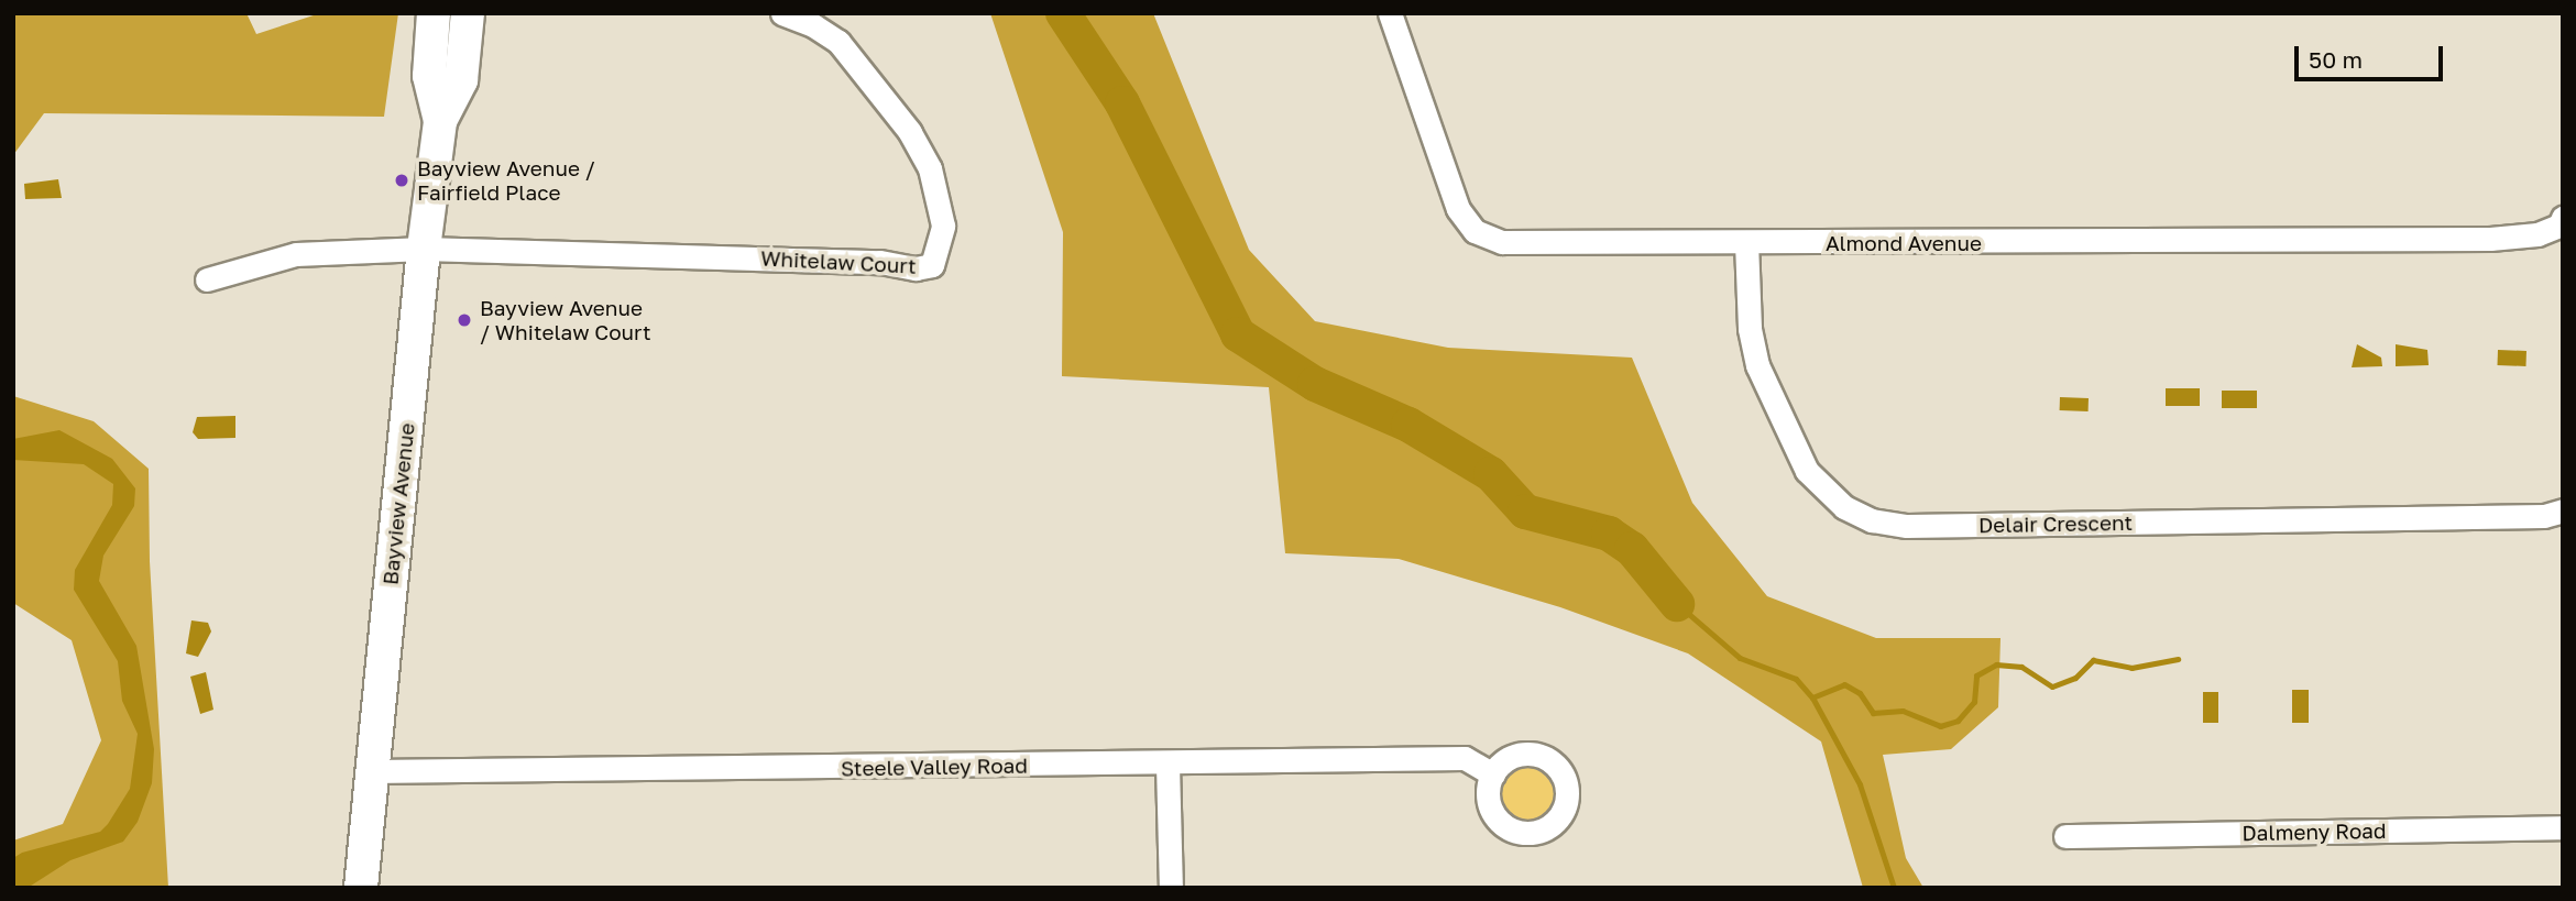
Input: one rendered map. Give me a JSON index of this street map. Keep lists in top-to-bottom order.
{
  "streets": {
    "main road": ["Bayview Avenue"],
    "street": [
      "Almond Avenue",
      "Whitelaw Court",
      "Delair Crescent",
      "Steele Valley Road",
      "Dalmeny Road"
    ]
  },
  "crossings": [
    ["Almond Avenue", "Delair Crescent"],
    ["Whitelaw Court", "Bayview Avenue"],
    ["Bayview Avenue", "Steele Valley Road"]
  ],
  "places": ["Bayview Avenue / Fairfield Place", "Bayview Avenue / Whitelaw Court"],
  "scale_bar": "50 m"
}
